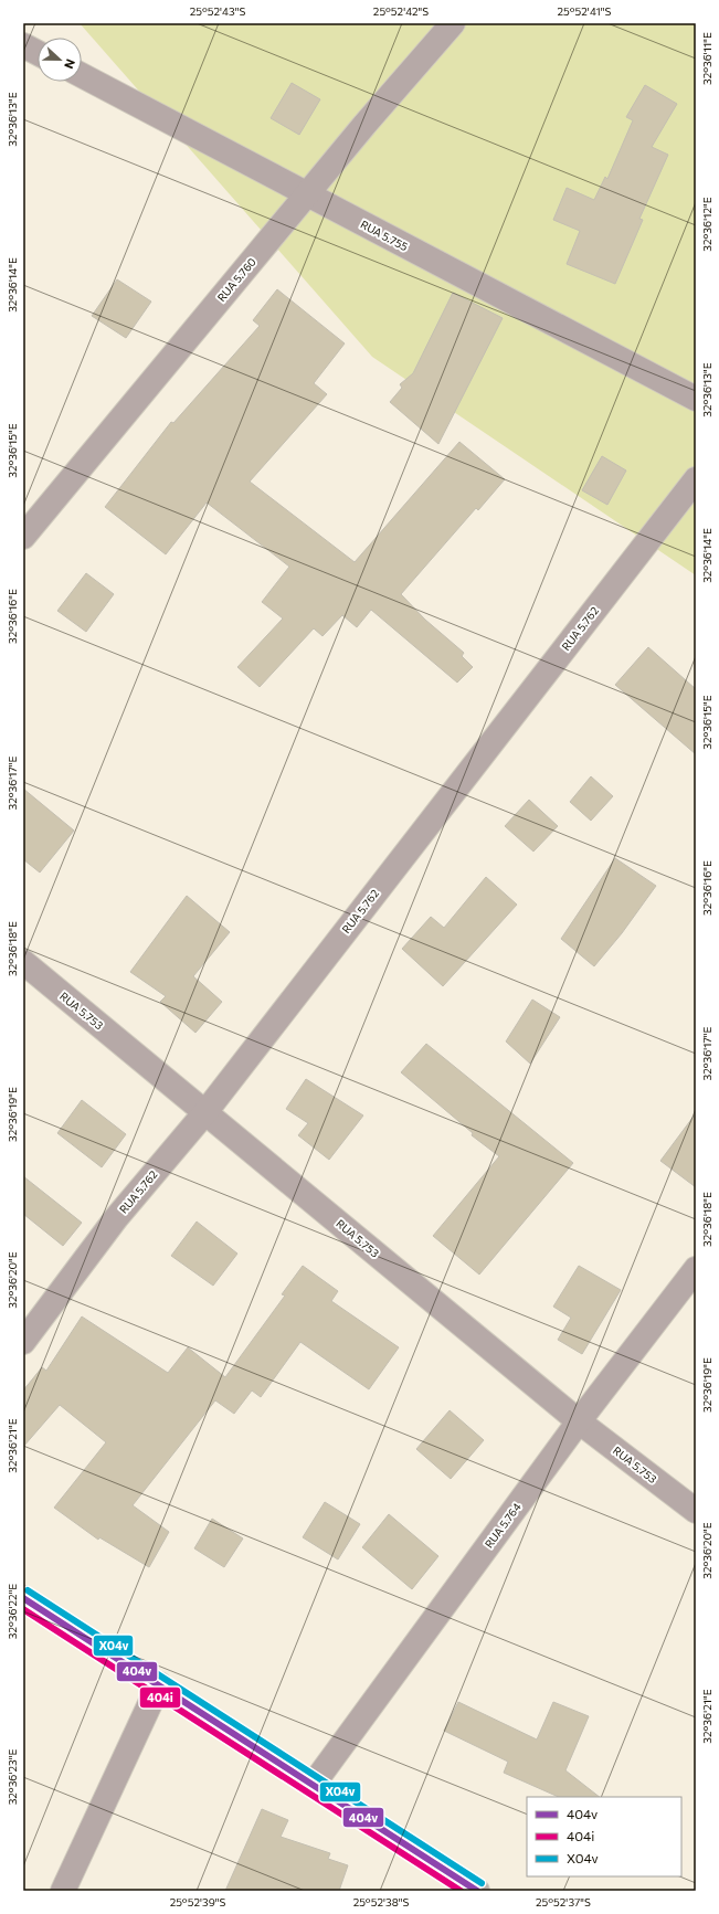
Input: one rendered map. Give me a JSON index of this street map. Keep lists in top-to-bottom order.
{
  "streets": {
    "street": [
      "RUA 5.755",
      "RUA 5.760",
      "RUA 5.762",
      "RUA 5.753",
      "RUA 5.764"
    ]
  },
  "crossings": [
    ["RUA 5.755", "RUA 5.760"],
    ["RUA 5.762", "RUA 5.753"],
    ["RUA 5.753", "RUA 5.764"]
  ],
  "lines": ["transit line X04v", "transit line 404v", "transit line 404i"],
  "legend": ["404v", "404i", "X04v"],
  "north": "right",
  "coordinates": [
    "25°52'43\"S",
    "25°52'42\"S",
    "25°52'41\"S",
    "32°36'11\"E",
    "32°36'13\"E",
    "32°36'12\"E",
    "32°36'14\"E",
    "32°36'15\"E",
    "32°36'16\"E",
    "32°36'17\"E",
    "32°36'18\"E",
    "32°36'19\"E",
    "32°36'20\"E",
    "32°36'21\"E",
    "32°36'22\"E",
    "32°36'23\"E",
    "25°52'39\"S",
    "25°52'38\"S",
    "25°52'37\"S"
  ]
}
